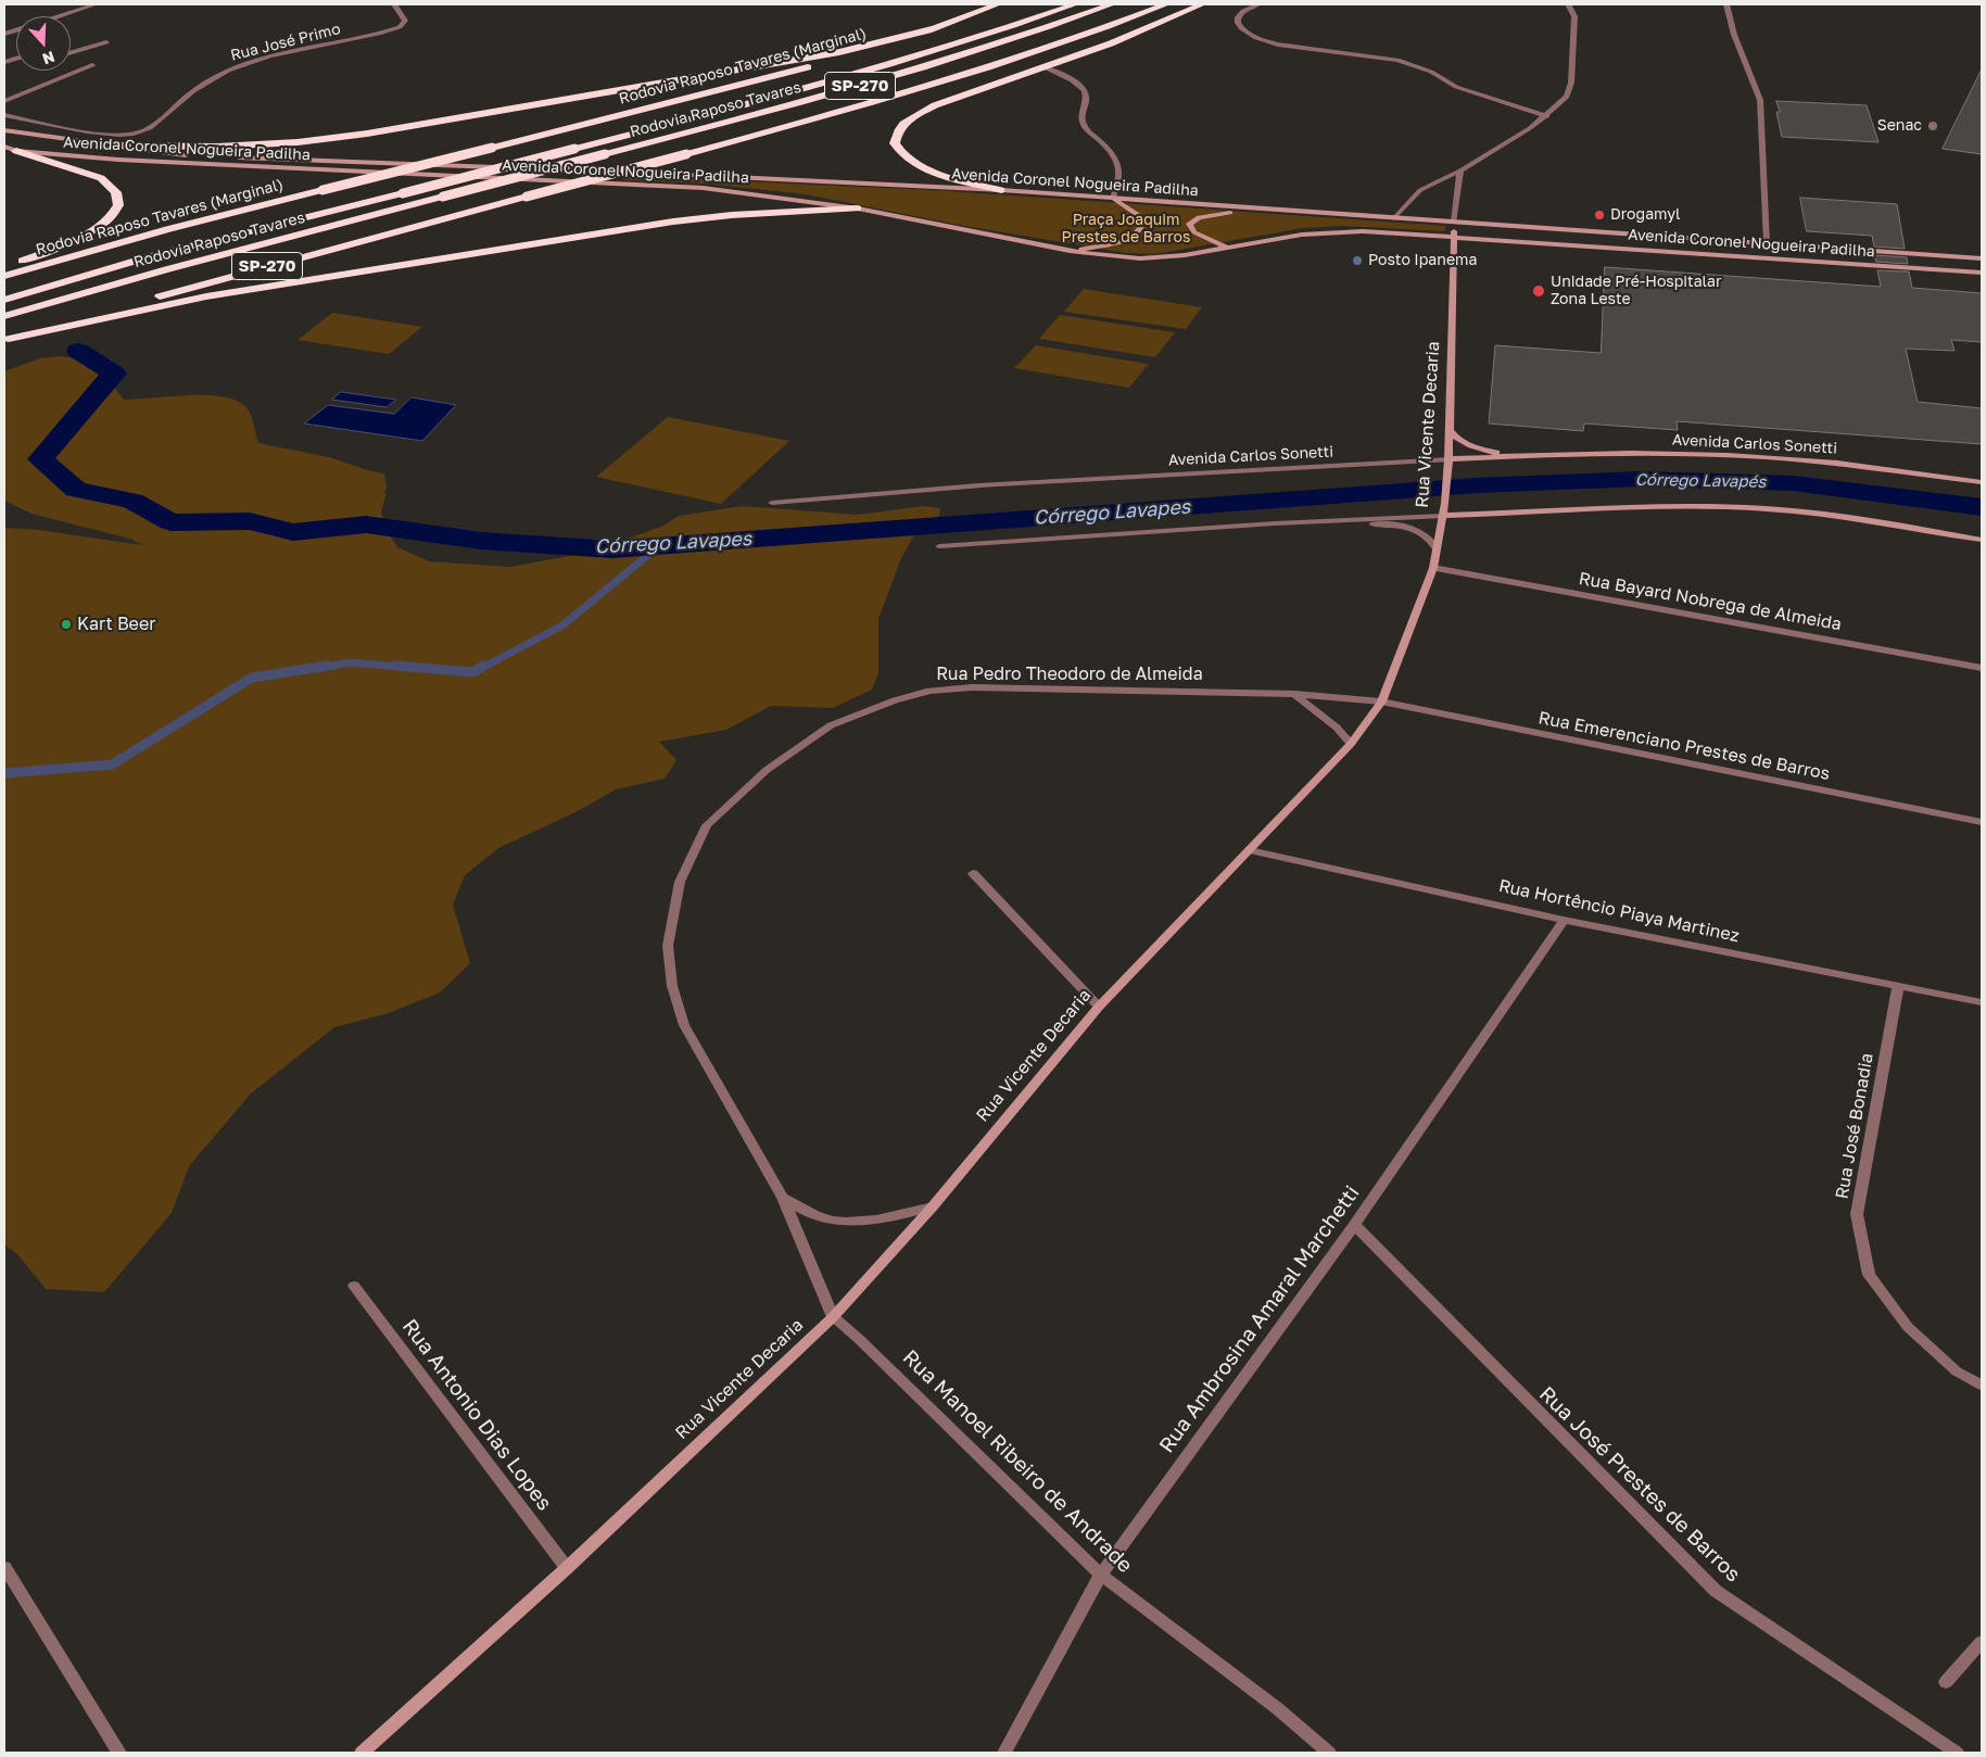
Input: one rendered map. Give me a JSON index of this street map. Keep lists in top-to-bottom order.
{
  "streets": {
    "highway": ["Rodovia Raposo Tavares (Marginal)", "SP-270", "Rodovia Raposo Tavares"],
    "main road": ["Avenida Coronel Nogueira Padilha", "Rua Vicente Decaria", "Avenida Carlos Sonetti"],
    "street": [
      "Rua José Primo",
      "Rua Bayard Nobrega de Almeida",
      "Rua Pedro Theodoro de Almeida",
      "Rua Emerenciano Prestes de Barros",
      "Rua Hortêncio Piaya Martinez",
      "Rua José Bonadia",
      "Rua Ambrosina Amaral Marchetti",
      "Rua Antonio Dias Lopes",
      "Rua Manoel Ribeiro de Andrade",
      "Rua José Prestes de Barros"
    ]
  },
  "crossings": [
    ["Avenida Coronel Nogueira Padilha", "Rua Vicente Decaria"],
    ["Rua Vicente Decaria", "Avenida Carlos Sonetti"],
    ["Rua Vicente Decaria", "Rua Bayard Nobrega de Almeida"],
    ["Rua Vicente Decaria", "Rua Pedro Theodoro de Almeida"],
    ["Rua Vicente Decaria", "Rua Emerenciano Prestes de Barros"],
    ["Rua Vicente Decaria", "Rua Hortêncio Piaya Martinez"],
    ["Rua Vicente Decaria", "Rua Antonio Dias Lopes"],
    ["Rua Vicente Decaria", "Rua Manoel Ribeiro de Andrade"],
    ["Rua Pedro Theodoro de Almeida", "Rua Emerenciano Prestes de Barros"],
    ["Rua Pedro Theodoro de Almeida", "Rua Manoel Ribeiro de Andrade"],
    ["Rua Hortêncio Piaya Martinez", "Rua José Bonadia"],
    ["Rua Hortêncio Piaya Martinez", "Rua Ambrosina Amaral Marchetti"],
    ["Rua Ambrosina Amaral Marchetti", "Rua Manoel Ribeiro de Andrade"],
    ["Rua Ambrosina Amaral Marchetti", "Rua José Prestes de Barros"]
  ],
  "water": ["Córrego Lavapés", "Córrego Lavapes"],
  "parks": ["Praça Joaquim Prestes de Barros"],
  "places": [
    "Senac",
    "Drogamyl",
    "Posto Ipanema",
    "Unidade Pré-Hospitalar Zona Leste",
    "Kart Beer"
  ],
  "north": "bottom"
}
